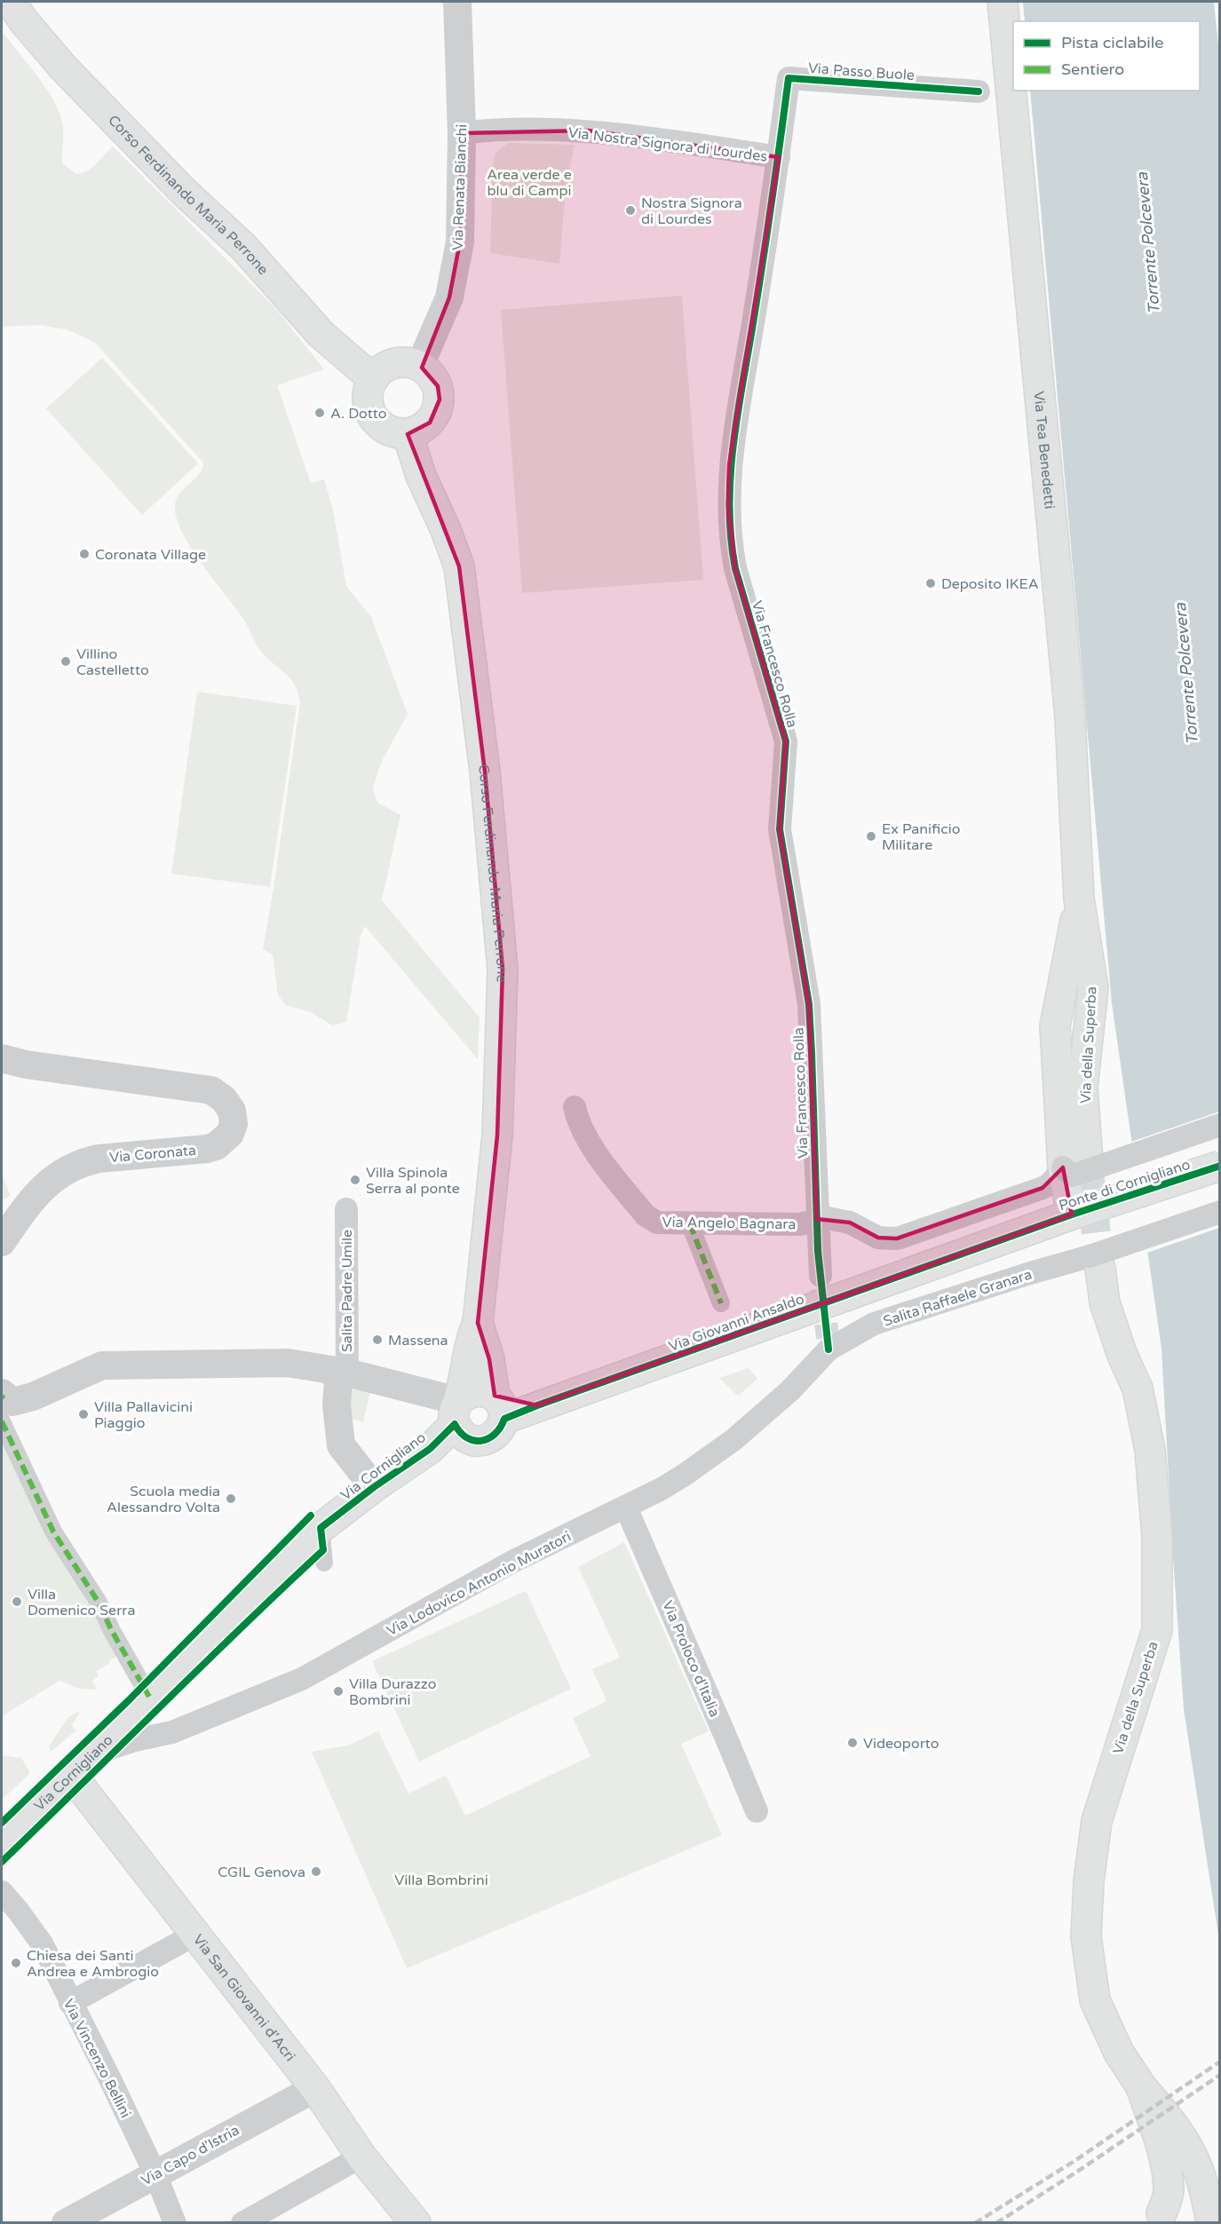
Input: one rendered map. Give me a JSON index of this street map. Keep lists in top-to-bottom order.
{
  "streets": {
    "main road": [
      "Corso Ferdinando Maria Perrone",
      "Via Tea Benedetti",
      "Via della Superba",
      "Ponte di Cornigliano",
      "Via Giovanni Ansaldo",
      "Via Cornigliano",
      "Via San Giovanni d'Acri"
    ],
    "street": [
      "Via Passo Buole",
      "Via Nostra Signora di Lourdes",
      "Via Renata Bianchi",
      "Via Francesco Rolla",
      "Via Coronata",
      "Via Angelo Bagnara",
      "Salita Padre Umile",
      "Salita Raffaele Granara",
      "Via Lodovico Antonio Muratori",
      "Via Proloco d'Italia",
      "Via Vincenzo Bellini",
      "Via Capo d'Istria"
    ]
  },
  "crossings": [
    ["Via Passo Buole", "Via Nostra Signora di Lourdes"],
    ["Via Passo Buole", "Via Francesco Rolla"],
    ["Via Nostra Signora di Lourdes", "Via Renata Bianchi"],
    ["Via Nostra Signora di Lourdes", "Via Francesco Rolla"],
    ["Via Renata Bianchi", "Corso Ferdinando Maria Perrone"],
    ["Via Tea Benedetti", "Ponte di Cornigliano"],
    ["Via Tea Benedetti", "Via Angelo Bagnara"],
    ["Via Francesco Rolla", "Via Angelo Bagnara"],
    ["Via della Superba", "Salita Raffaele Granara"],
    ["Ponte di Cornigliano", "Via Angelo Bagnara"],
    ["Ponte di Cornigliano", "Via Giovanni Ansaldo"],
    ["Salita Raffaele Granara", "Via Lodovico Antonio Muratori"],
    ["Via Giovanni Ansaldo", "Via Cornigliano"],
    ["Via Cornigliano", "Via Lodovico Antonio Muratori"],
    ["Via Cornigliano", "Via San Giovanni d'Acri"],
    ["Via Lodovico Antonio Muratori", "Via Proloco d'Italia"],
    ["Via San Giovanni d'Acri", "Via Capo d'Istria"],
    ["Via Vincenzo Bellini", "Via Capo d'Istria"]
  ],
  "water": ["Torrente Polcevera"],
  "parks": ["Area verde e blu di Campi", "Villa Bombrini"],
  "places": [
    "Nostra Signora di Lourdes",
    "A. Dotto",
    "Coronata Village",
    "Deposito IKEA",
    "Villino Castelletto",
    "Ex Panificio Militare",
    "Villa Spinola Serra al ponte",
    "Massena",
    "Villa Pallavicini Piaggio",
    "Scuola media Alessandro Volta",
    "Villa Domenico Serra",
    "Villa Durazzo Bombrini",
    "Videoporto",
    "CGIL Genova",
    "Chiesa dei Santi Andrea e Ambrogio"
  ],
  "legend": ["Pista ciclabile", "Sentiero"]
}
